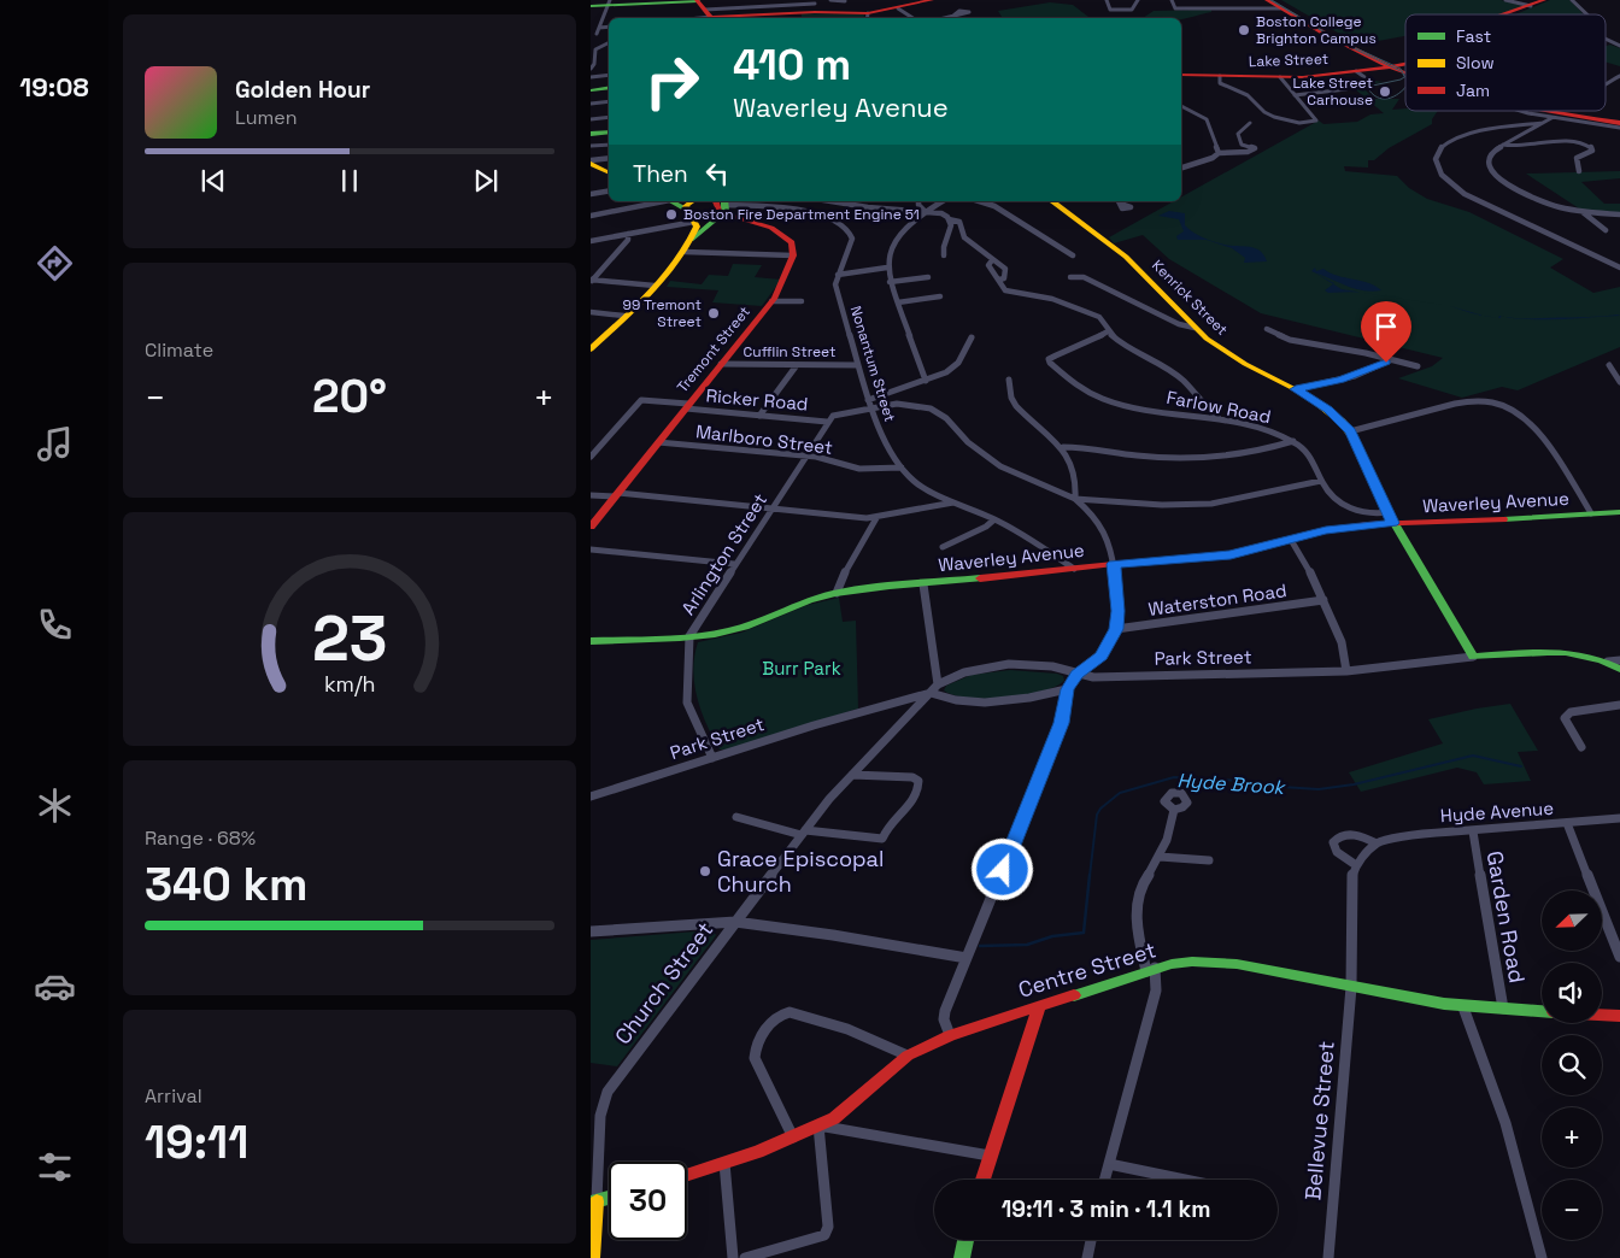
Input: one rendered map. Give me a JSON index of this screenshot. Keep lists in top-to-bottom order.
{
  "streets": {
    "main road": [
      "Lake Street",
      "Kenrick Street",
      "Tremont Street",
      "Waverley Avenue",
      "Centre Street",
      "Church Street"
    ],
    "street": [
      "Cufflin Street",
      "Nonantum Street",
      "Ricker Road",
      "Farlow Road",
      "Marlboro Street",
      "Arlington Street",
      "Waterston Road",
      "Park Street",
      "Hyde Avenue",
      "Garden Road",
      "Bellevue Street"
    ]
  },
  "crossings": [
    ["Kenrick Street", "Waverley Avenue"],
    ["Kenrick Street", "Park Street"],
    ["Tremont Street", "Cufflin Street"],
    ["Tremont Street", "Ricker Road"],
    ["Tremont Street", "Marlboro Street"],
    ["Cufflin Street", "Nonantum Street"],
    ["Nonantum Street", "Marlboro Street"],
    ["Nonantum Street", "Waverley Avenue"],
    ["Ricker Road", "Arlington Street"],
    ["Marlboro Street", "Arlington Street"],
    ["Waverley Avenue", "Arlington Street"],
    ["Arlington Street", "Park Street"],
    ["Park Street", "Church Street"],
    ["Hyde Avenue", "Garden Road"],
    ["Garden Road", "Centre Street"],
    ["Centre Street", "Bellevue Street"]
  ],
  "water": ["Hyde Brook"],
  "parks": ["Burr Park"],
  "places": [
    "Boston College Brighton Campus",
    "Lake Street Carhouse",
    "Boston Fire Department Engine 51",
    "99 Tremont Street",
    "Grace Episcopal Church"
  ],
  "legend": ["Fast", "Slow", "Jam"],
  "north": "bottom left",
  "page": {
    "tabs": "19:08",
    "turn": ["410 m", "Waverley Avenue"],
    "song": ["Golden Hour", "Lumen"],
    "then": "Then",
    "tile": [
      "Climate",
      ["Range · 68%", "340 km"],
      ["Arrival", "19:11"]
    ],
    "heat": ["−", "20°", "+"],
    "map_buttons": ["+", "−"],
    "limit": "30",
    "trip": "19:11 · 3 min · 1.1 km",
    "gauge": ["23", "km/h"]
  }
}
